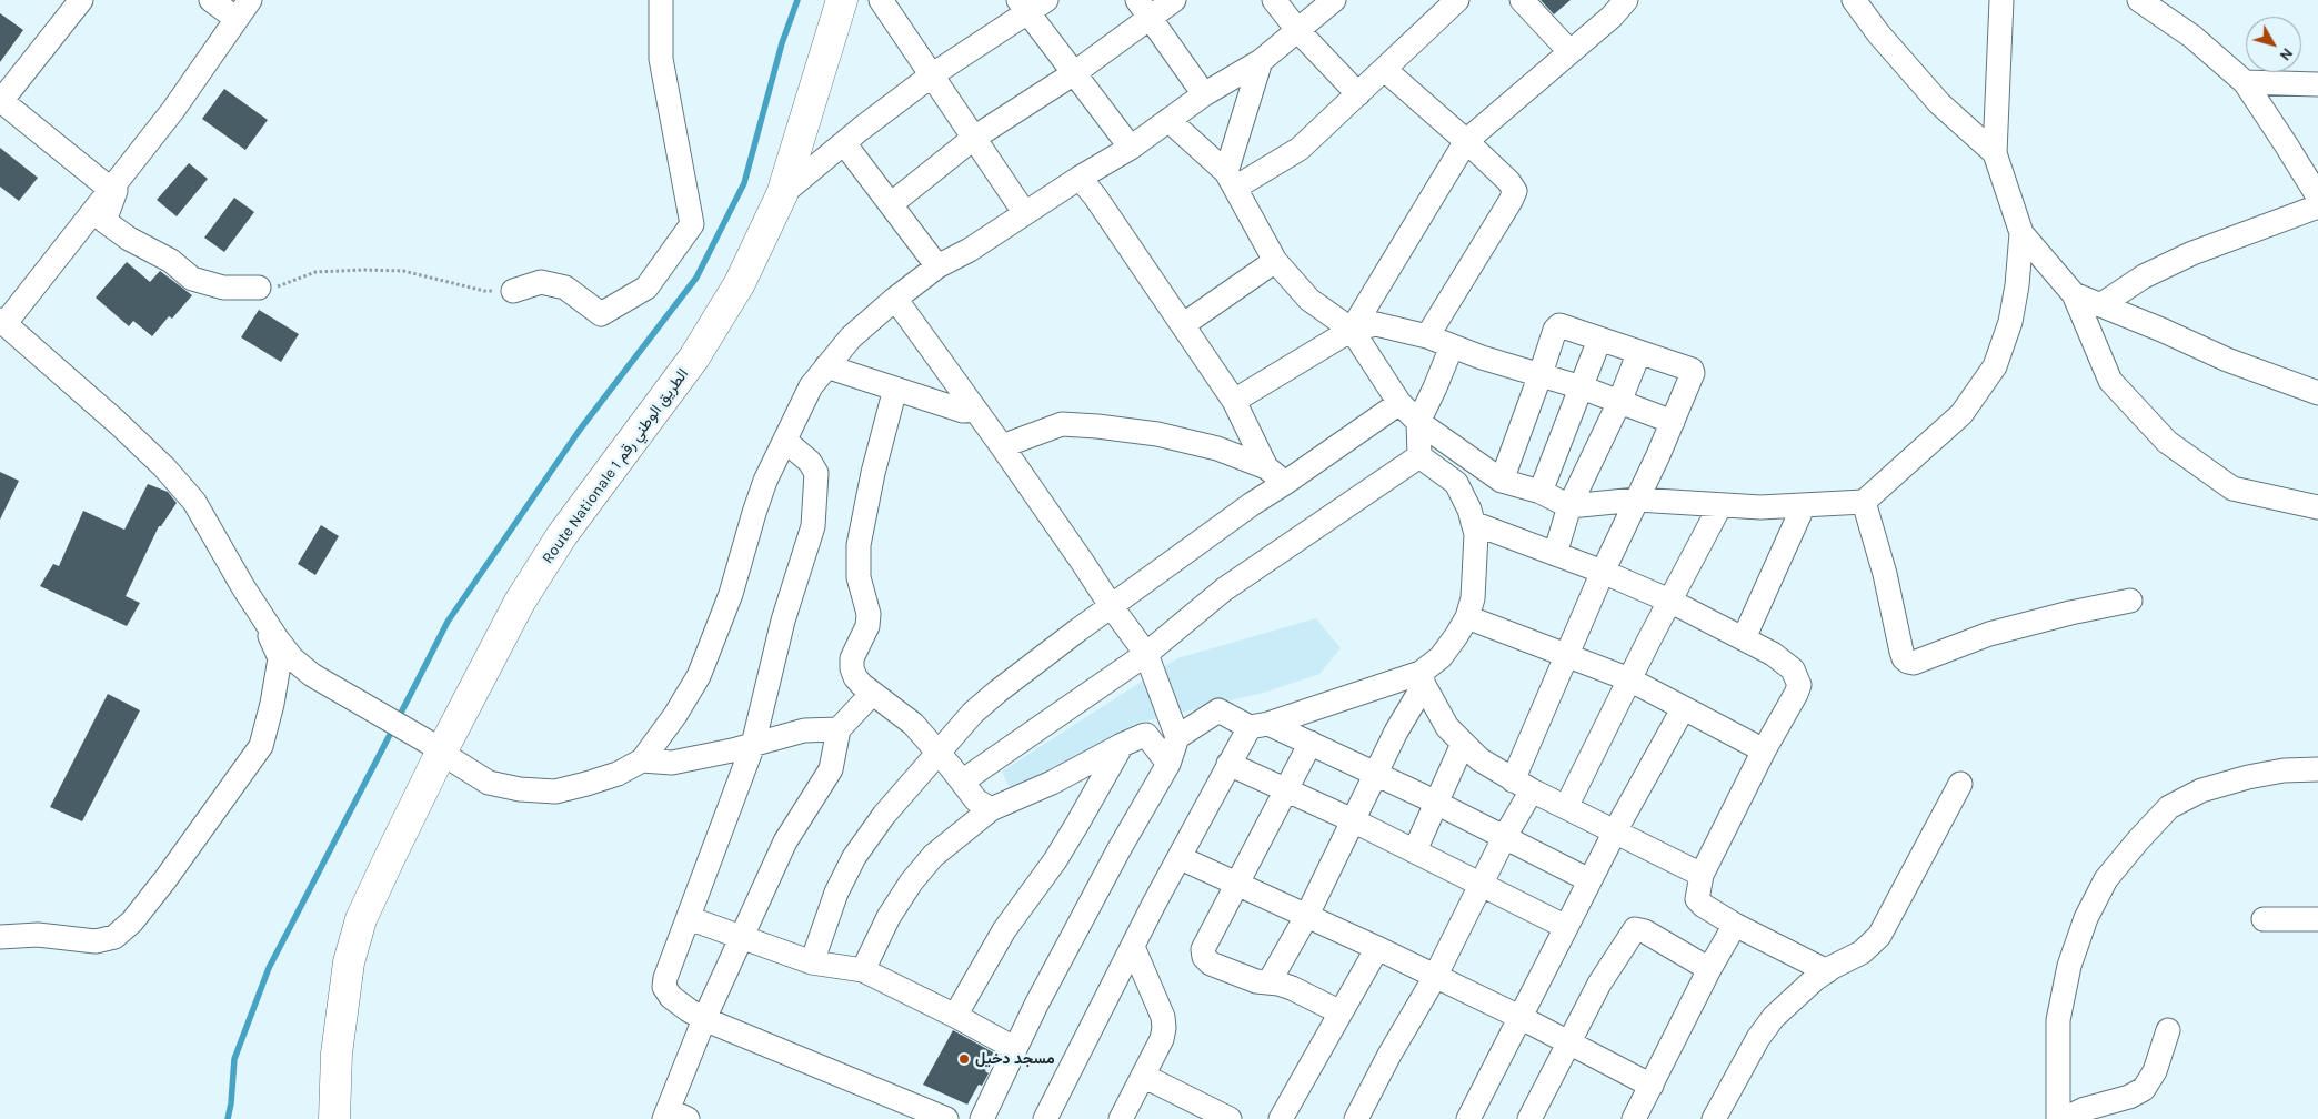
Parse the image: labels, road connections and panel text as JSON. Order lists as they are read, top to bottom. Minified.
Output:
{"streets":{"highway":["Route Nationale الطريق الوطني رقم 1"]},"places":["مسجد دخيل"],"north":"bottom right"}
